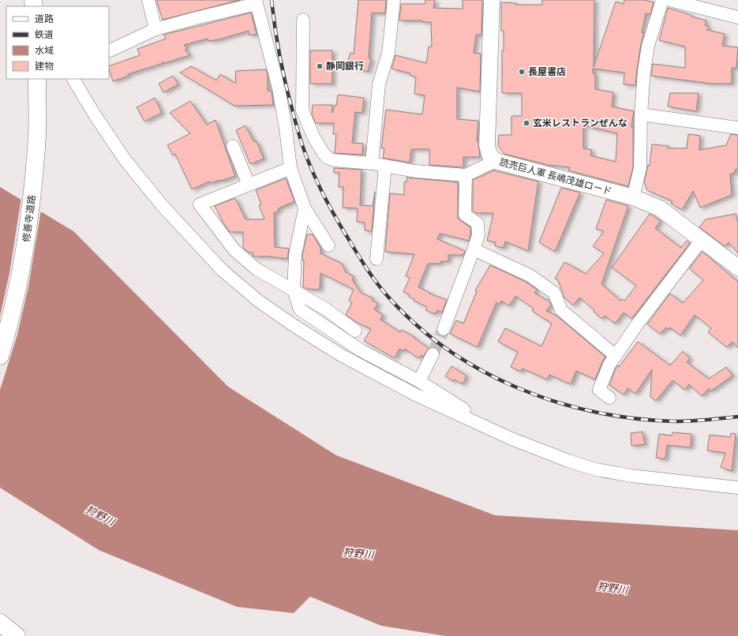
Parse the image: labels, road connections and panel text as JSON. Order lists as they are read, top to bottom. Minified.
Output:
{"streets":{"highway":["修善寺道路"],"main road":["読売巨人軍 長嶋茂雄ロード"]},"water":["狩野川"],"places":["静岡銀行","長屋書店","玄米レストランぜんな"],"legend":["道路","鉄道","水域","建物"]}
